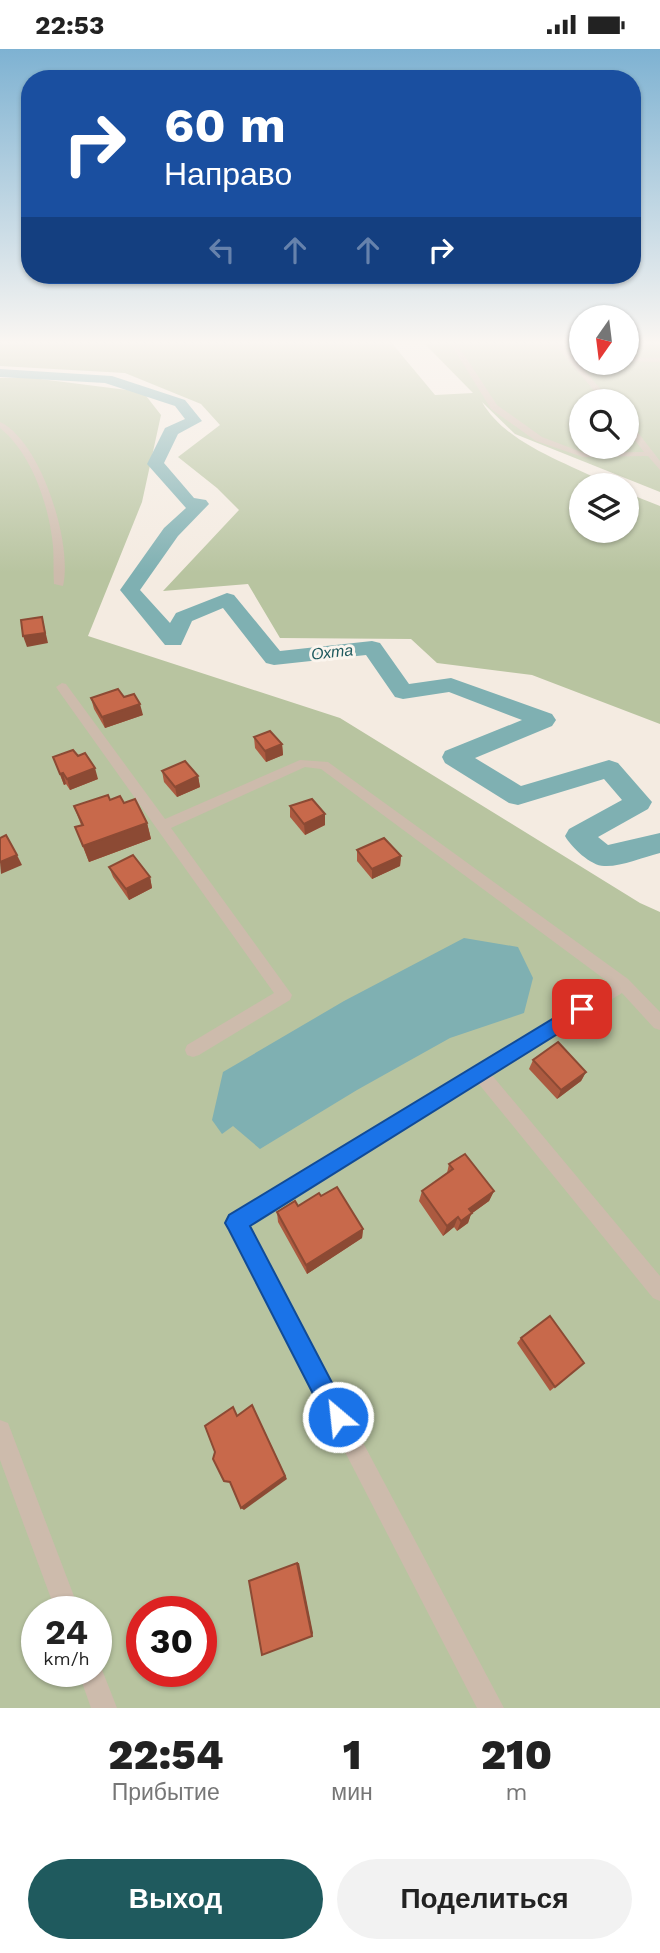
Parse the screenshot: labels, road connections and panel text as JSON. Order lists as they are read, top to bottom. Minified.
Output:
{"water":["Охта"],"north":"bottom","page":{"status":"22:53","turn":["60 m","Направо"],"speed":"24 km/h","limit":"30","eta":["22:54","Прибытие","1","мин","210","m"],"buttons":["Выход","Поделиться"]}}
